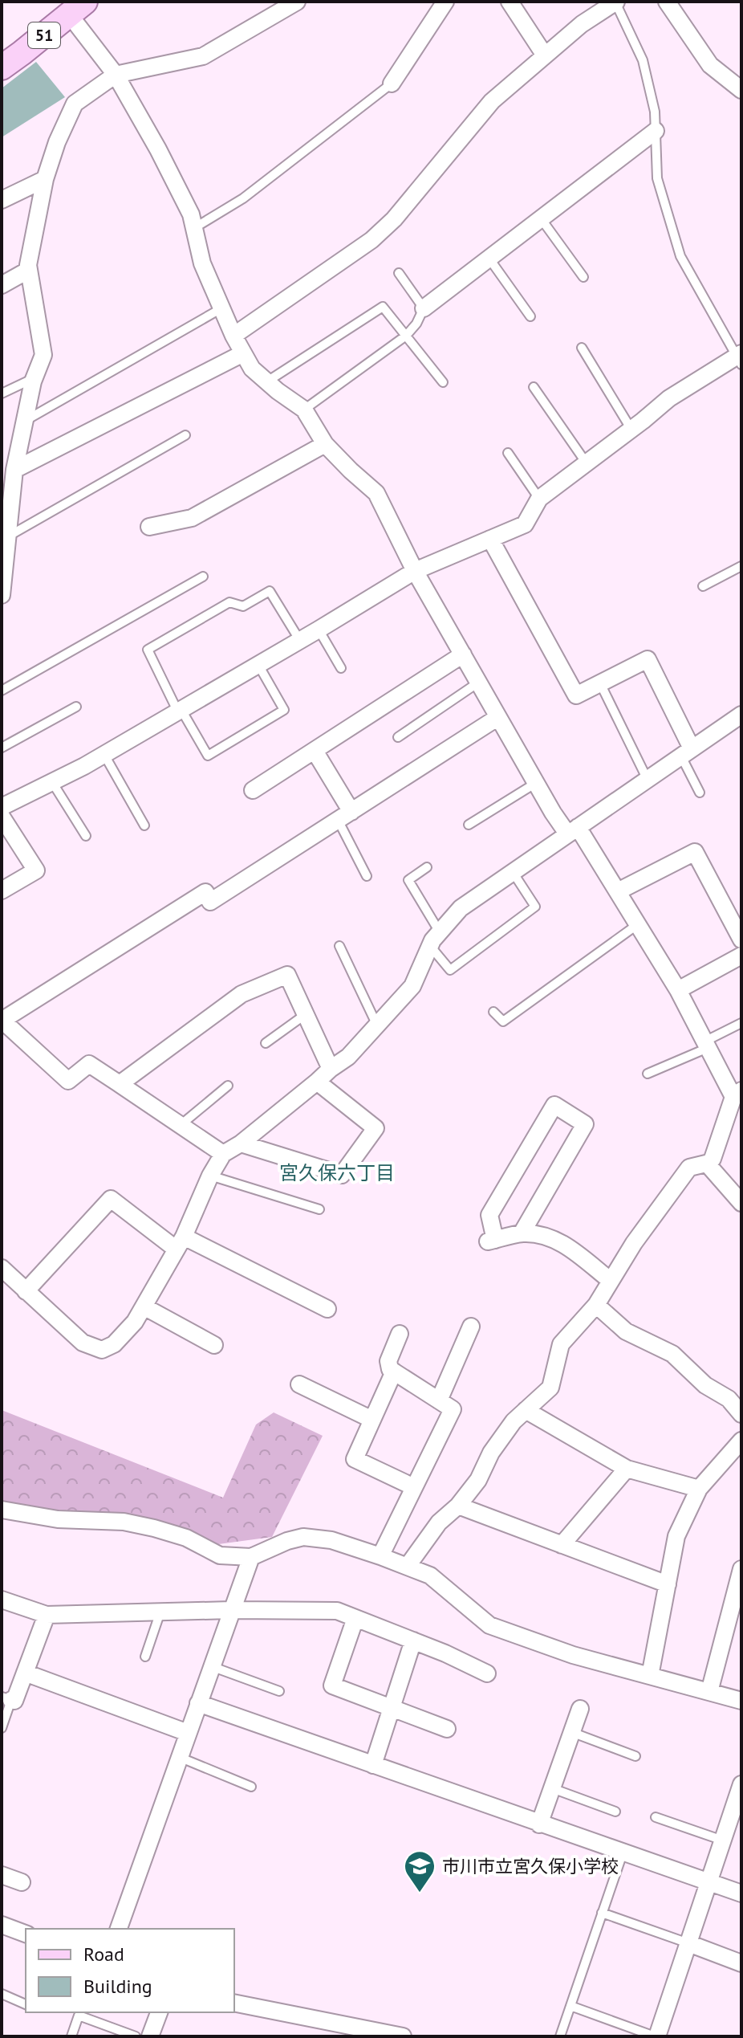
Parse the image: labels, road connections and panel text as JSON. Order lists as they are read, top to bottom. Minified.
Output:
{"streets":{"main road":["51"]},"districts":["宮久保六丁目"],"places":{"school or university":["市川市立宮久保小学校"]},"legend":["Road","Building"]}
